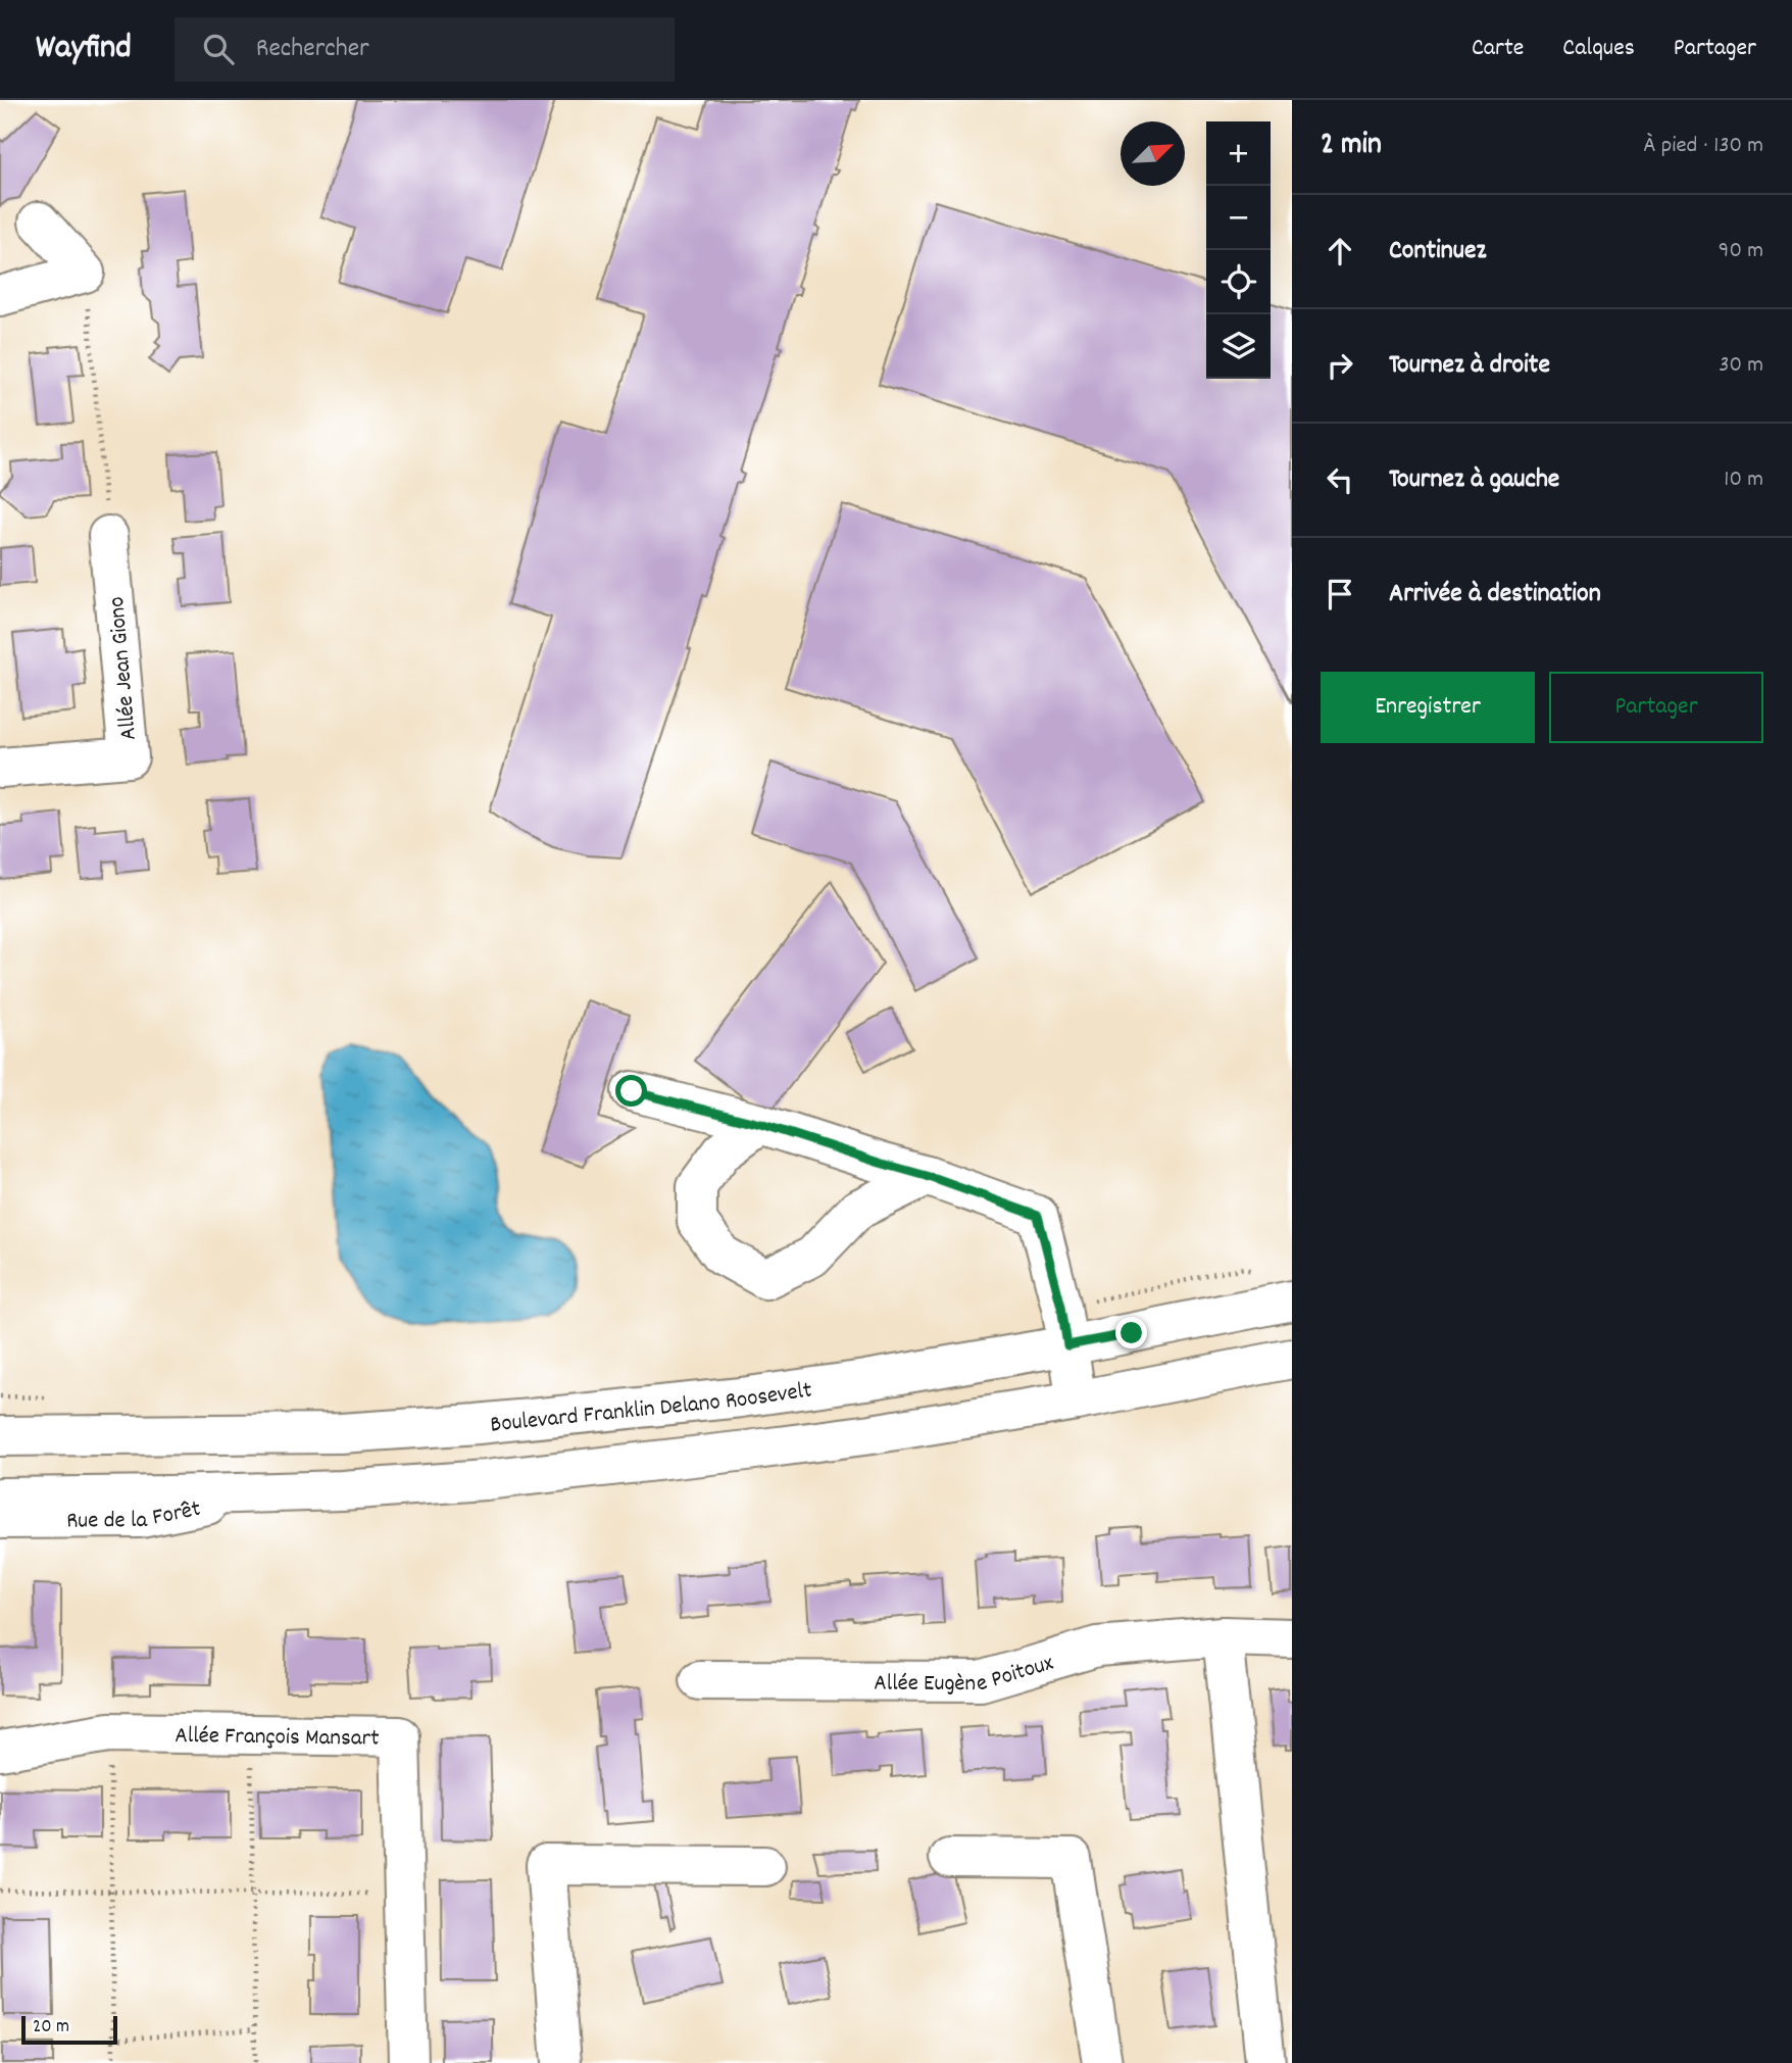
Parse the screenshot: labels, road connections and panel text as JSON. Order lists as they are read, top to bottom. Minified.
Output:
{"streets":{"street":["Allée Jean Giono","Boulevard Franklin Delano Roosevelt","Rue de la Forêt","Allée Eugène Poitoux","Allée François Mansart"]},"scale_bar":"20 m","north":"top right","page":{"header":"Wayfind","search":"Rechercher","nav":["Carte","Calques","Partager"],"heading":["2 min","À pied · 130 m"],"map_buttons":["+","−"],"list":[["Continuez","90 m"],["Tournez à droite","30 m"],["Tournez à gauche","10 m"],"Arrivée à destination"],"buttons":["Enregistrer","Partager"],"scale":"20 m"}}
